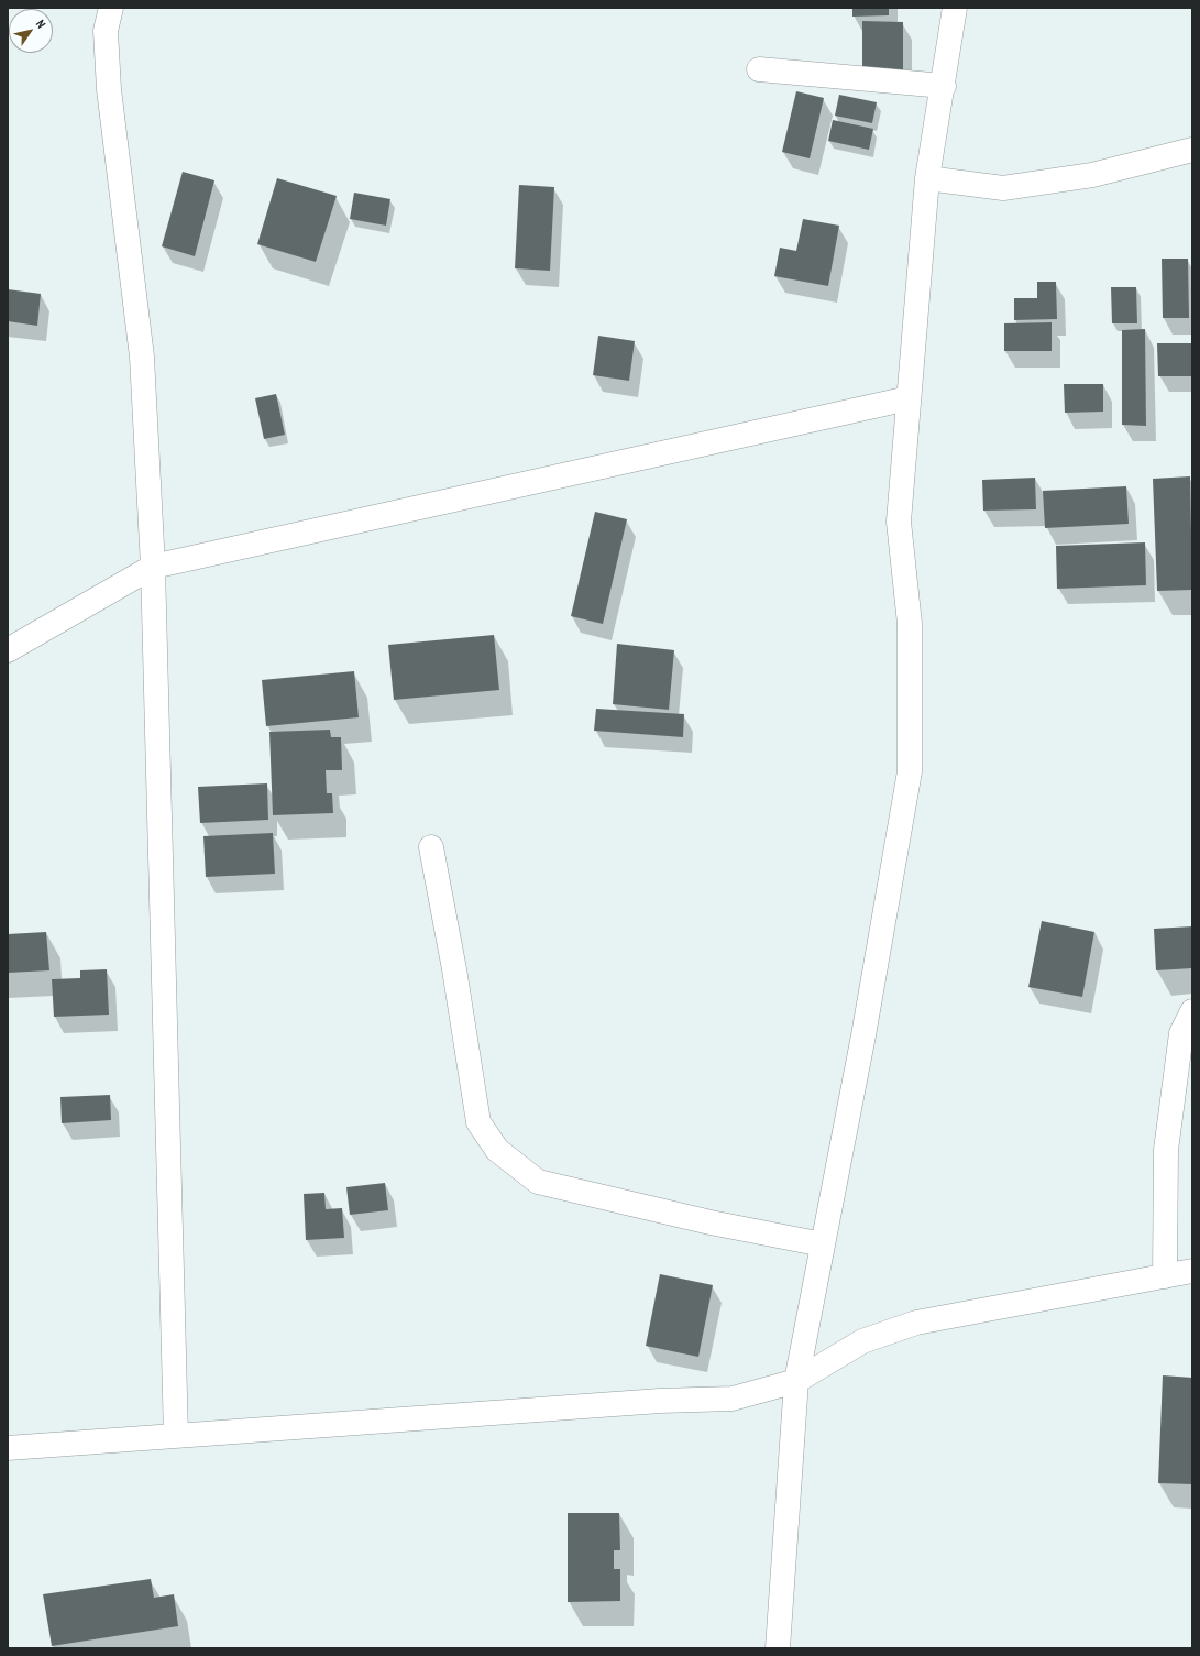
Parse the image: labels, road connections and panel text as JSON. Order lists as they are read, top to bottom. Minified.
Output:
{"north":"top right"}
